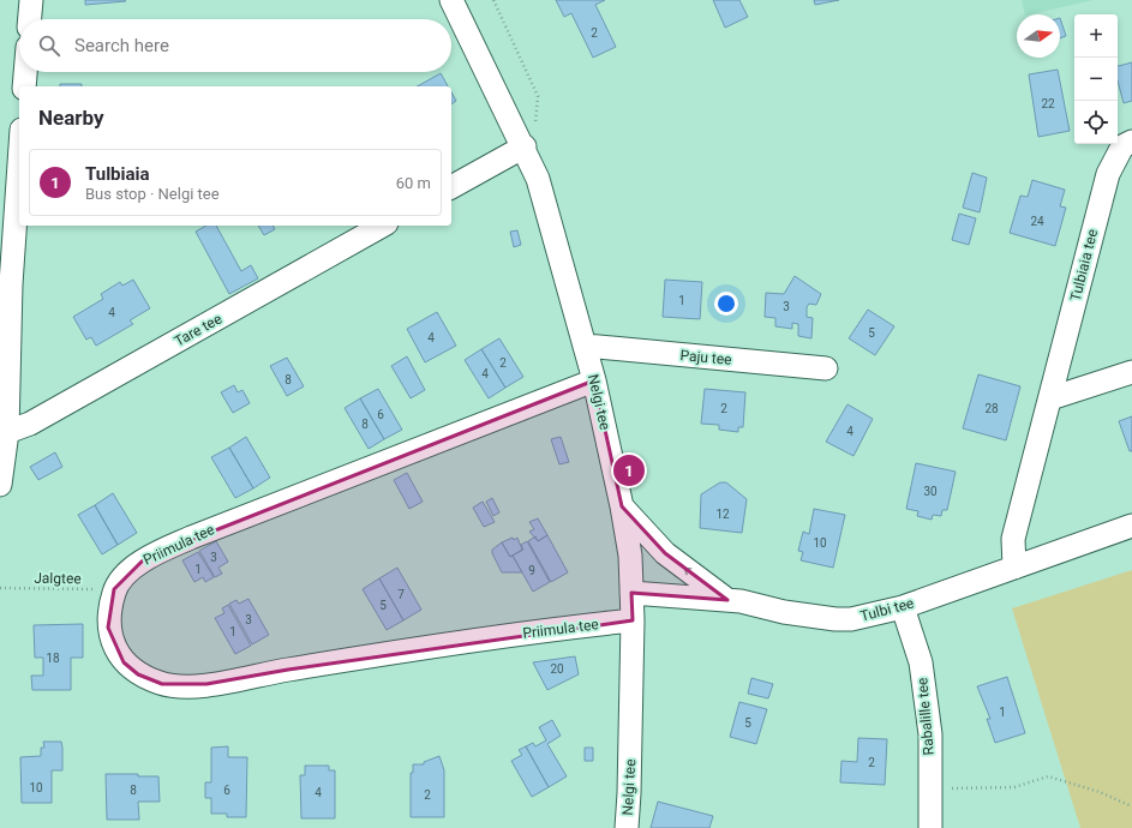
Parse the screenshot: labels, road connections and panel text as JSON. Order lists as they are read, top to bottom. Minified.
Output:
{"streets":{"street":["Tulbiaia tee","Tare tee","Paju tee","Nelgi tee","Priimula tee","Tulbi tee","Rabalille tee"],"path":["Jalgtee"]},"crossings":[["Tulbiaia tee","Tulbi tee"],["Paju tee","Nelgi tee"],["Nelgi tee","Priimula tee"],["Nelgi tee","Tulbi tee"],["Priimula tee","Jalgtee"],["Tulbi tee","Rabalille tee"]],"house_numbers":["2","22","24","1","3","4","5","4","2","4","8","2","28","6","8","4","30","12","10","3","1","9","7","5","3","1","18","20","1","5","2","10","8","6","4","2"],"north":"right","page":{"map_buttons":["+","−"],"search":"Search here","heading":"Nearby","list":[{"mark":"1","name":"Tulbiaia","note":"Bus stop · Nelgi tee","value":"60 m"}],"pins":"1"}}
